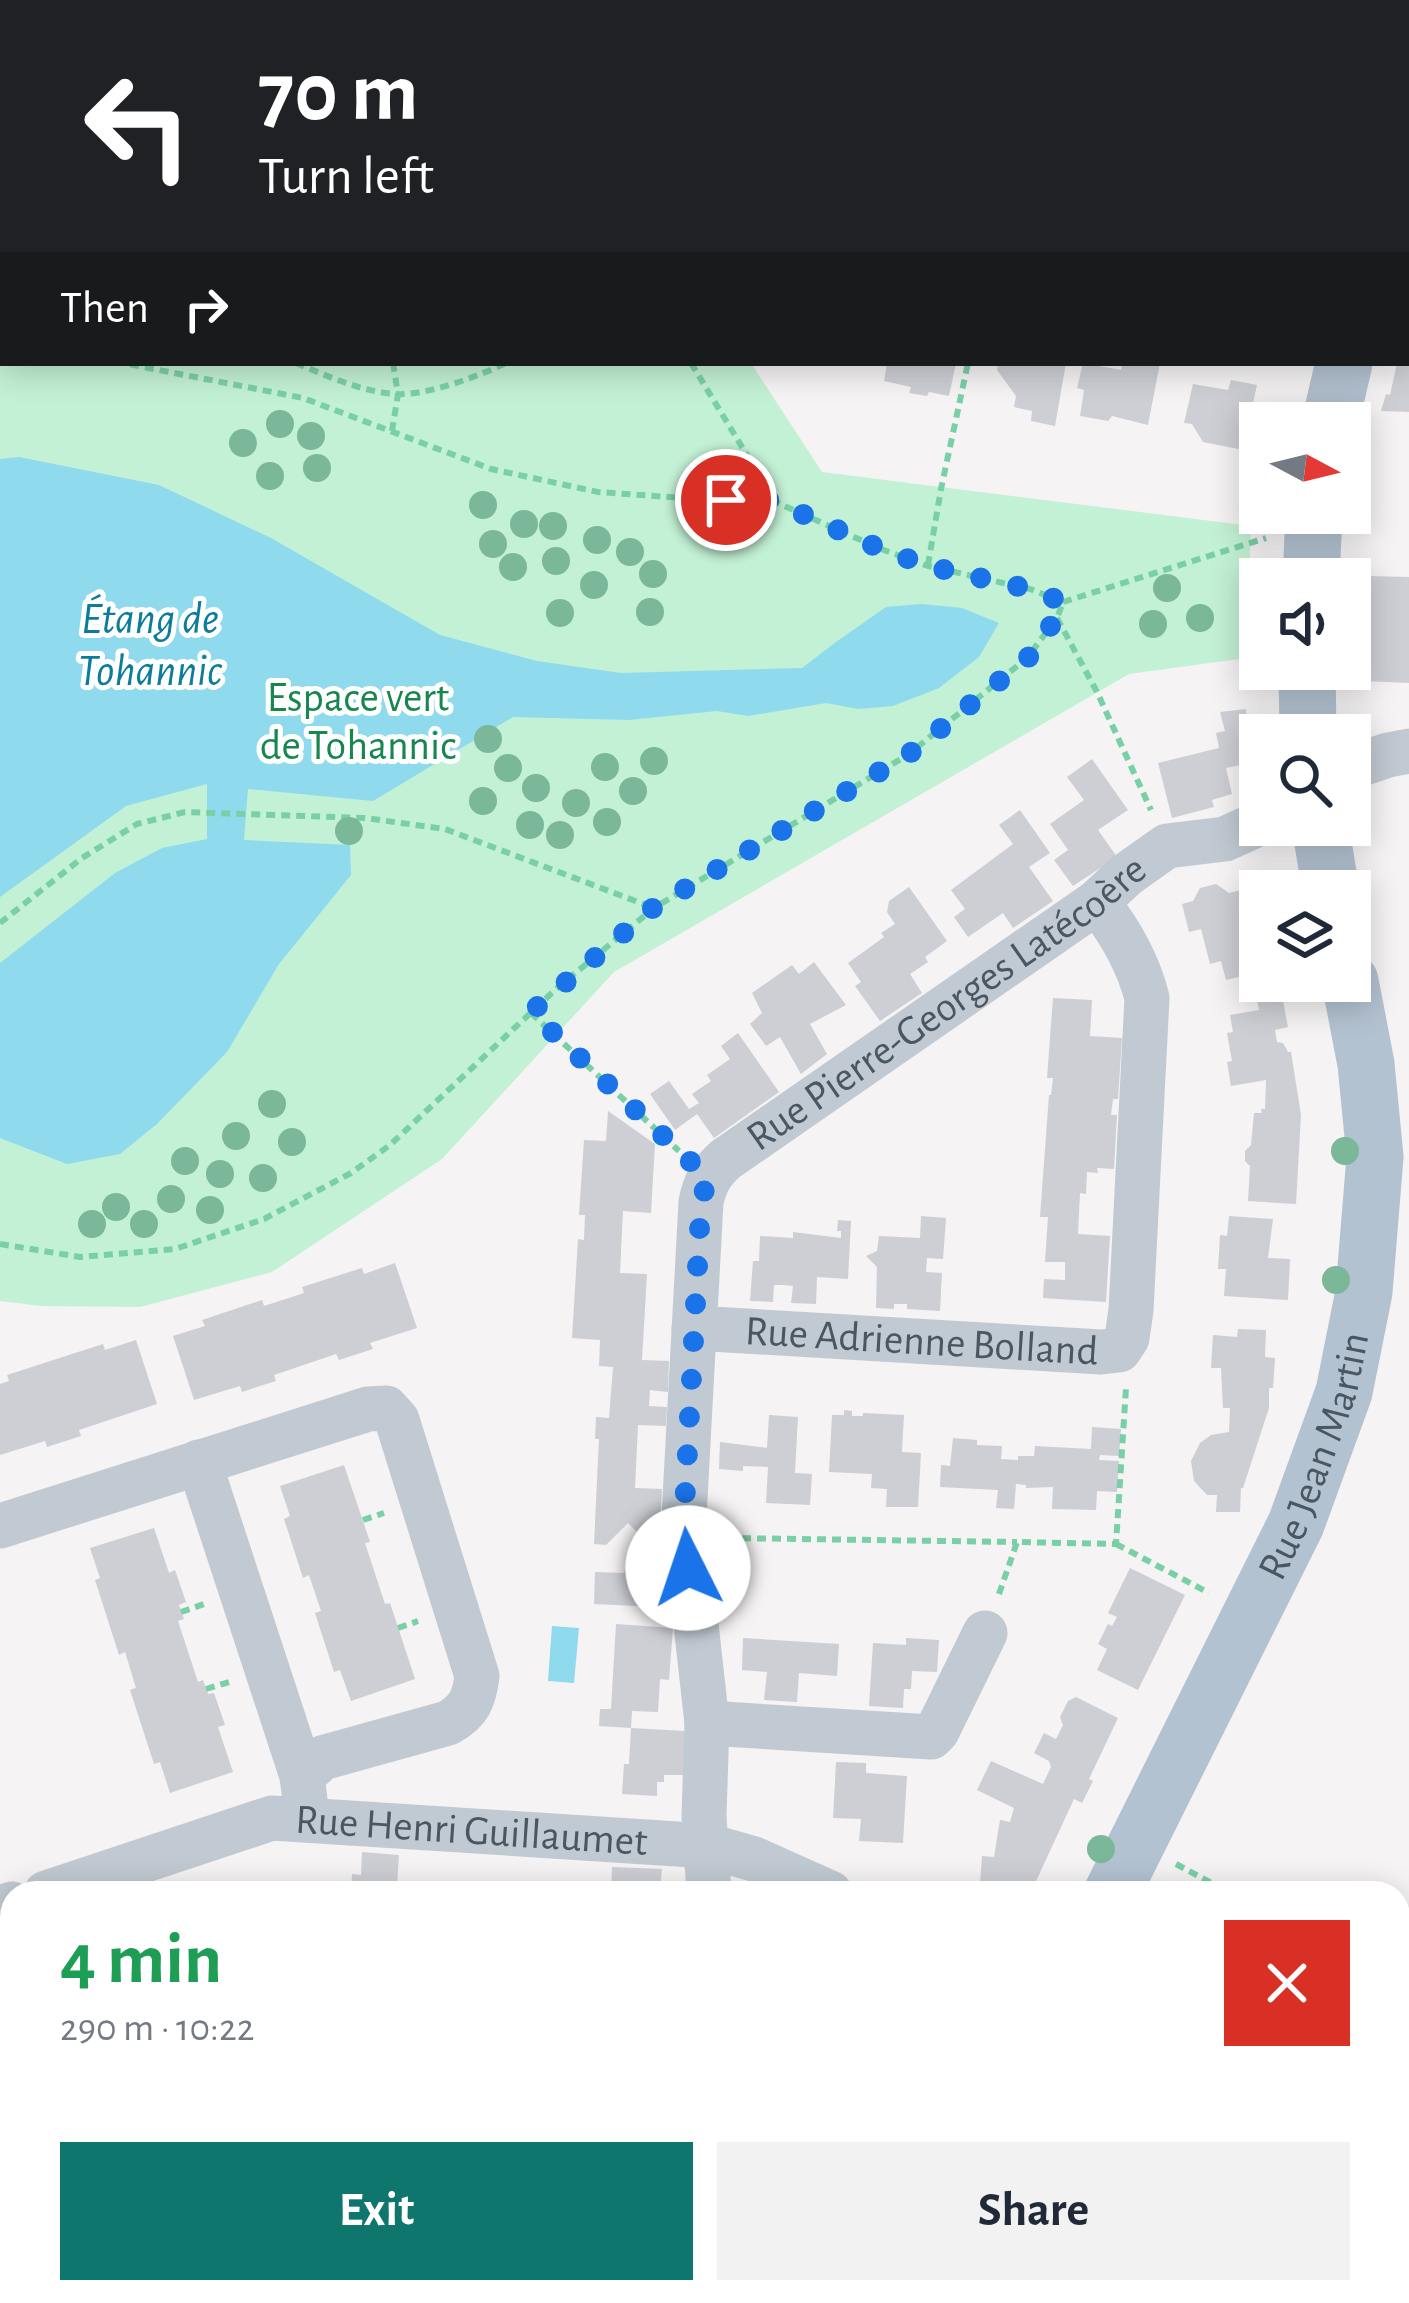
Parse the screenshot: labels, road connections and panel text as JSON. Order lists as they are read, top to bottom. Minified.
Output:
{"streets":{"main road":["Rue Jean Martin"],"street":["Rue Pierre-Georges Latécoère","Rue Adrienne Bolland","Rue Henri Guillaumet"]},"crossings":[["Rue Pierre-Georges Latécoère","Rue Adrienne Bolland"],["Rue Pierre-Georges Latécoère","Rue Henri Guillaumet"]],"water":["Étang de Tohannic"],"parks":["Espace vert de Tohannic"],"north":"right","page":{"turn":["70 m","Turn left"],"then":"Then","heading":["4 min","290 m · 10:22"],"buttons":["Exit","Share"]}}
